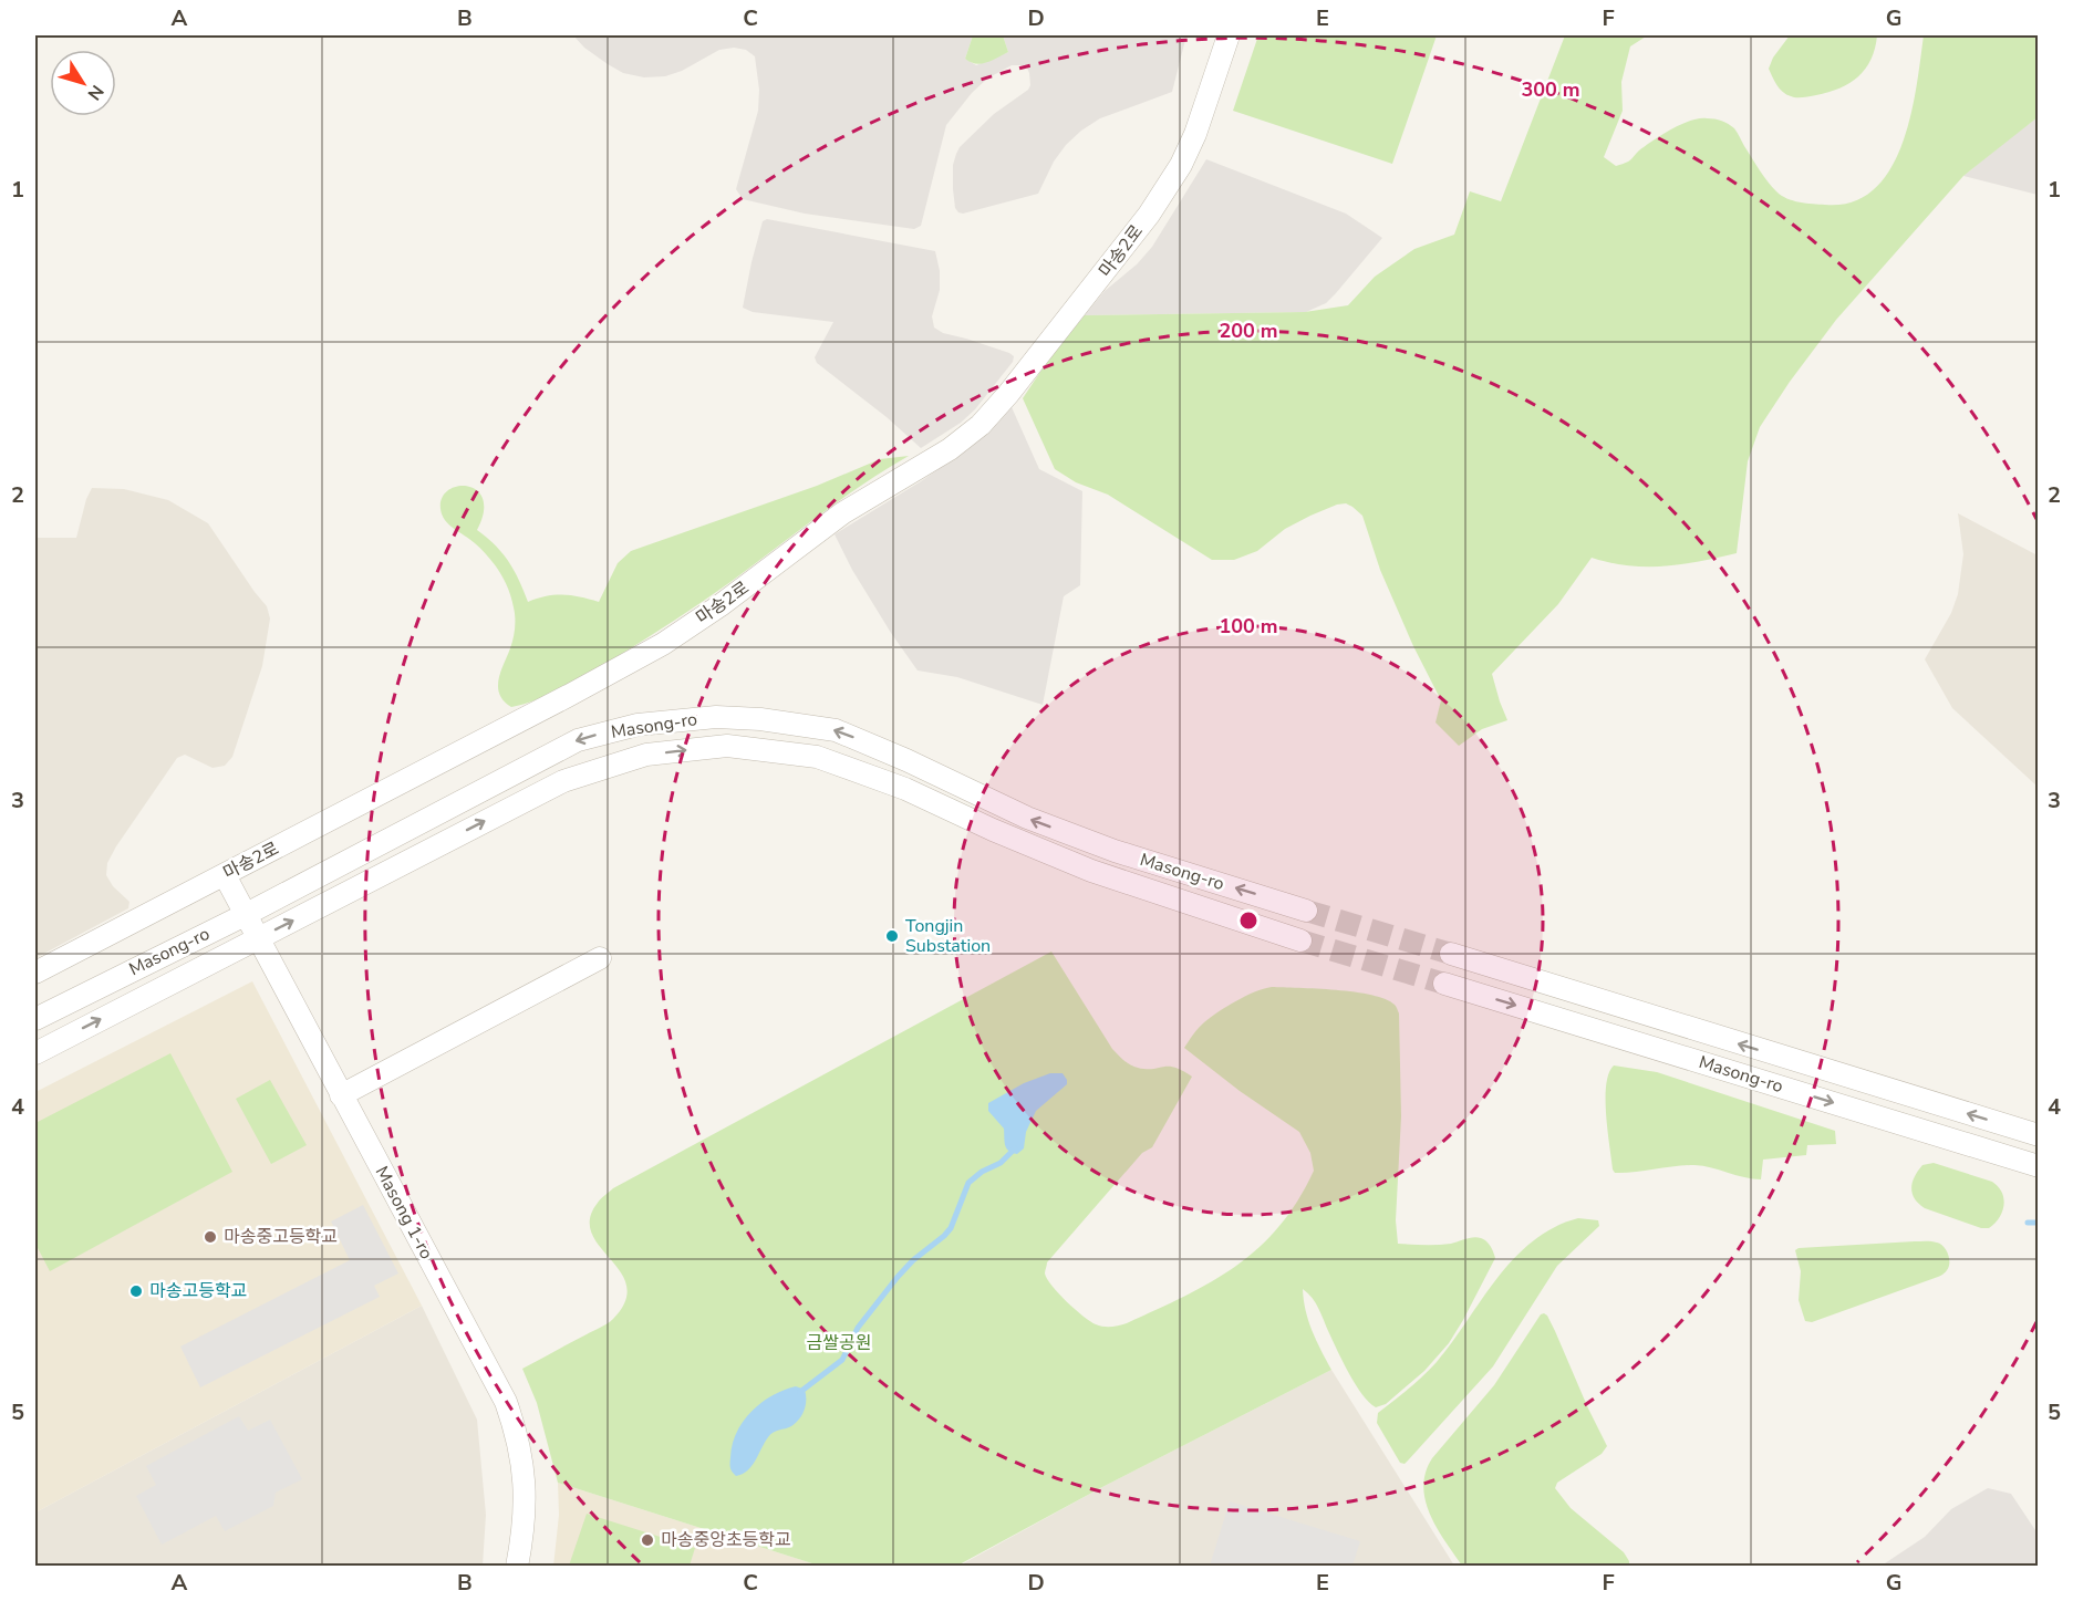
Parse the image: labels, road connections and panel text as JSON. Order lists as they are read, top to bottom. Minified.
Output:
{"streets":{"street":["마송2로","Masong-ro","Masong 1-ro"]},"crossings":[["마송2로","Masong 1-ro"],["Masong-ro","Masong 1-ro"]],"parks":["금쌀공원"],"places":["Tongjin Substation","마송중고등학교","마송고등학교","마송중앙초등학교"],"north":"bottom right","grid":{"columns":["A","B","C","D","E","F","G"],"rows":["1","2","3","4","5"]},"rings":["300 m","200 m","100 m"]}
